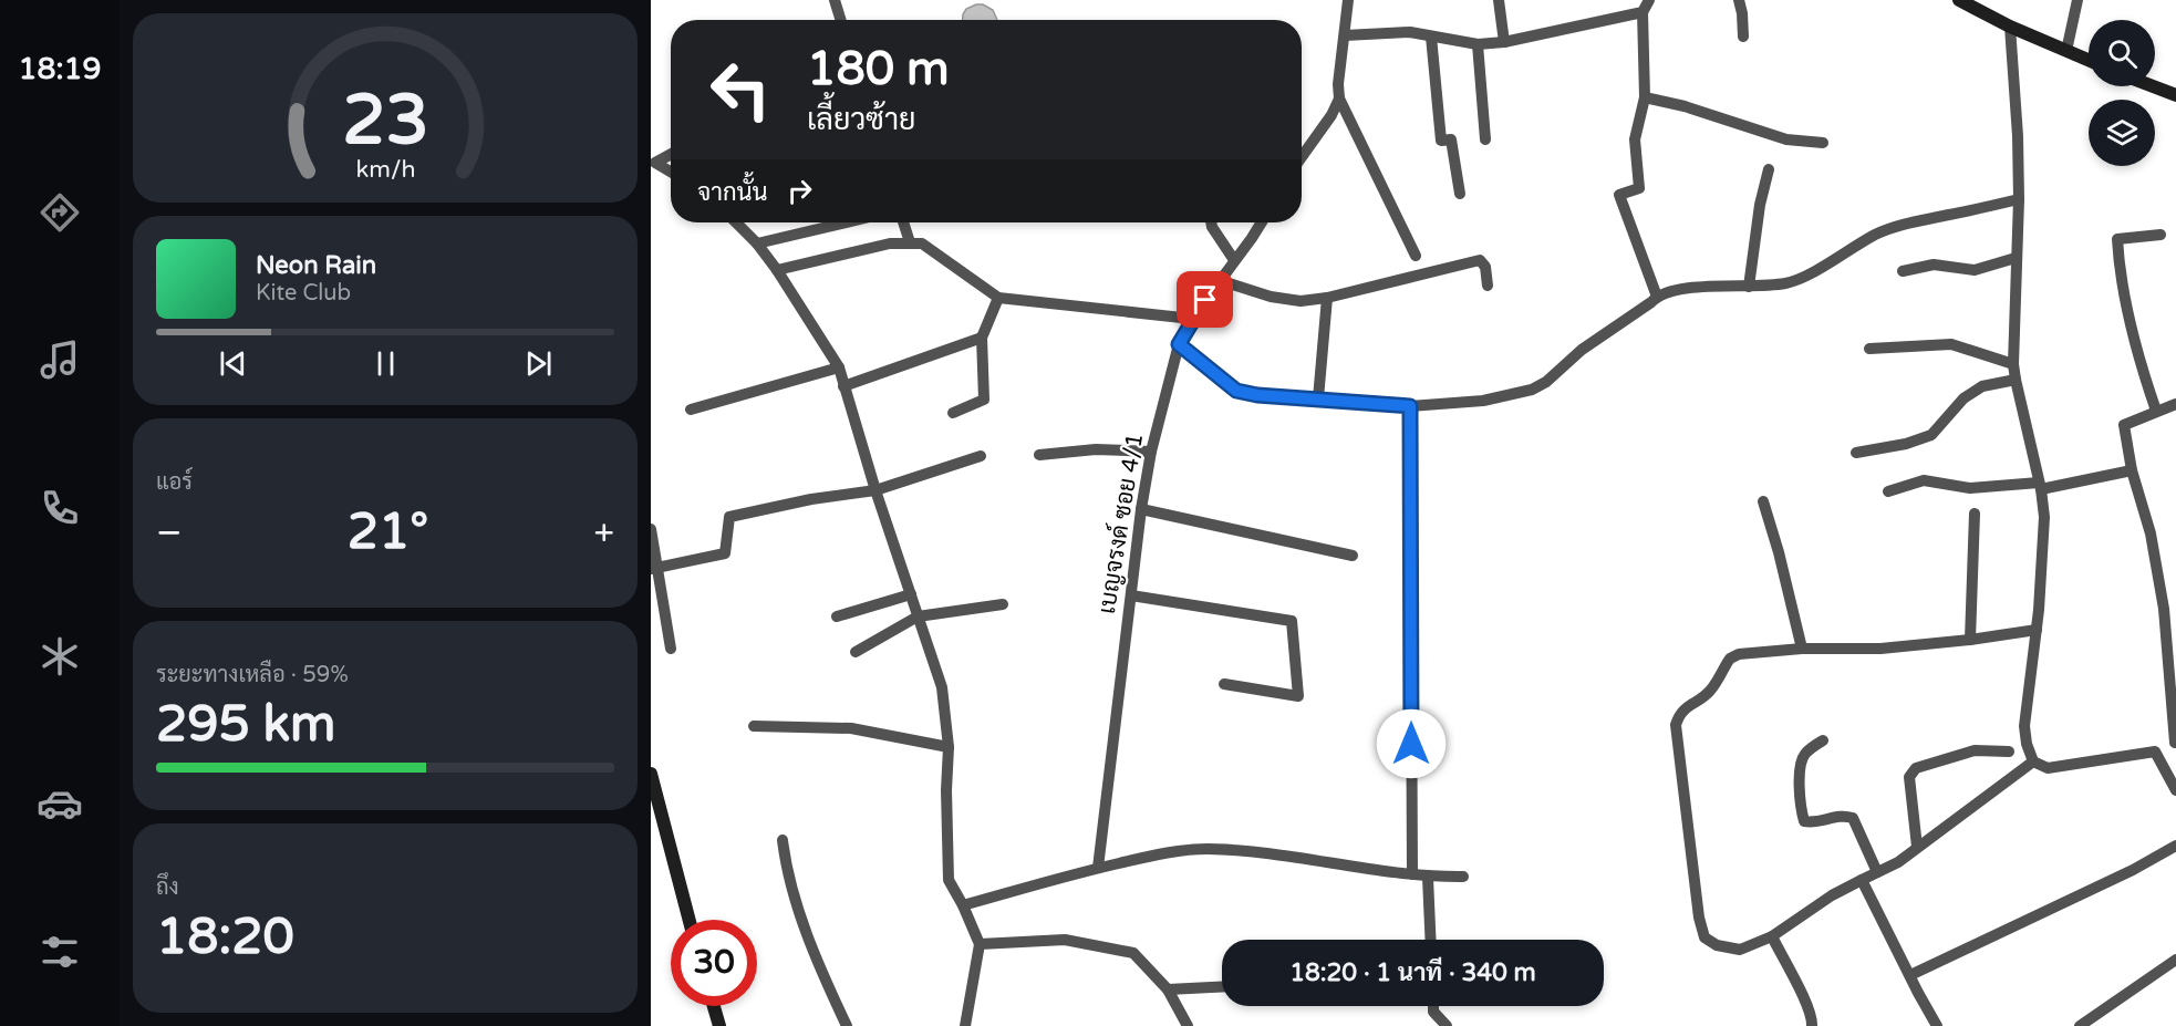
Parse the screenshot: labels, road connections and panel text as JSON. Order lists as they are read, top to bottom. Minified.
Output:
{"streets":{"street":["เบญจรงด์ ซอย 4/1"]},"page":{"tabs":"18:19","turn":["180 m","เลี้ยวซ้าย"],"then":"จากนั้น","song":["Neon Rain","Kite Club"],"tile":["แอร์",["ระยะทางเหลือ · 59%","295 km"],["ถึง","18:20"]],"heat":["−","21°","+"],"limit":"30","trip":"18:20 · 1 นาที · 340 m","gauge":["23","km/h"]}}
